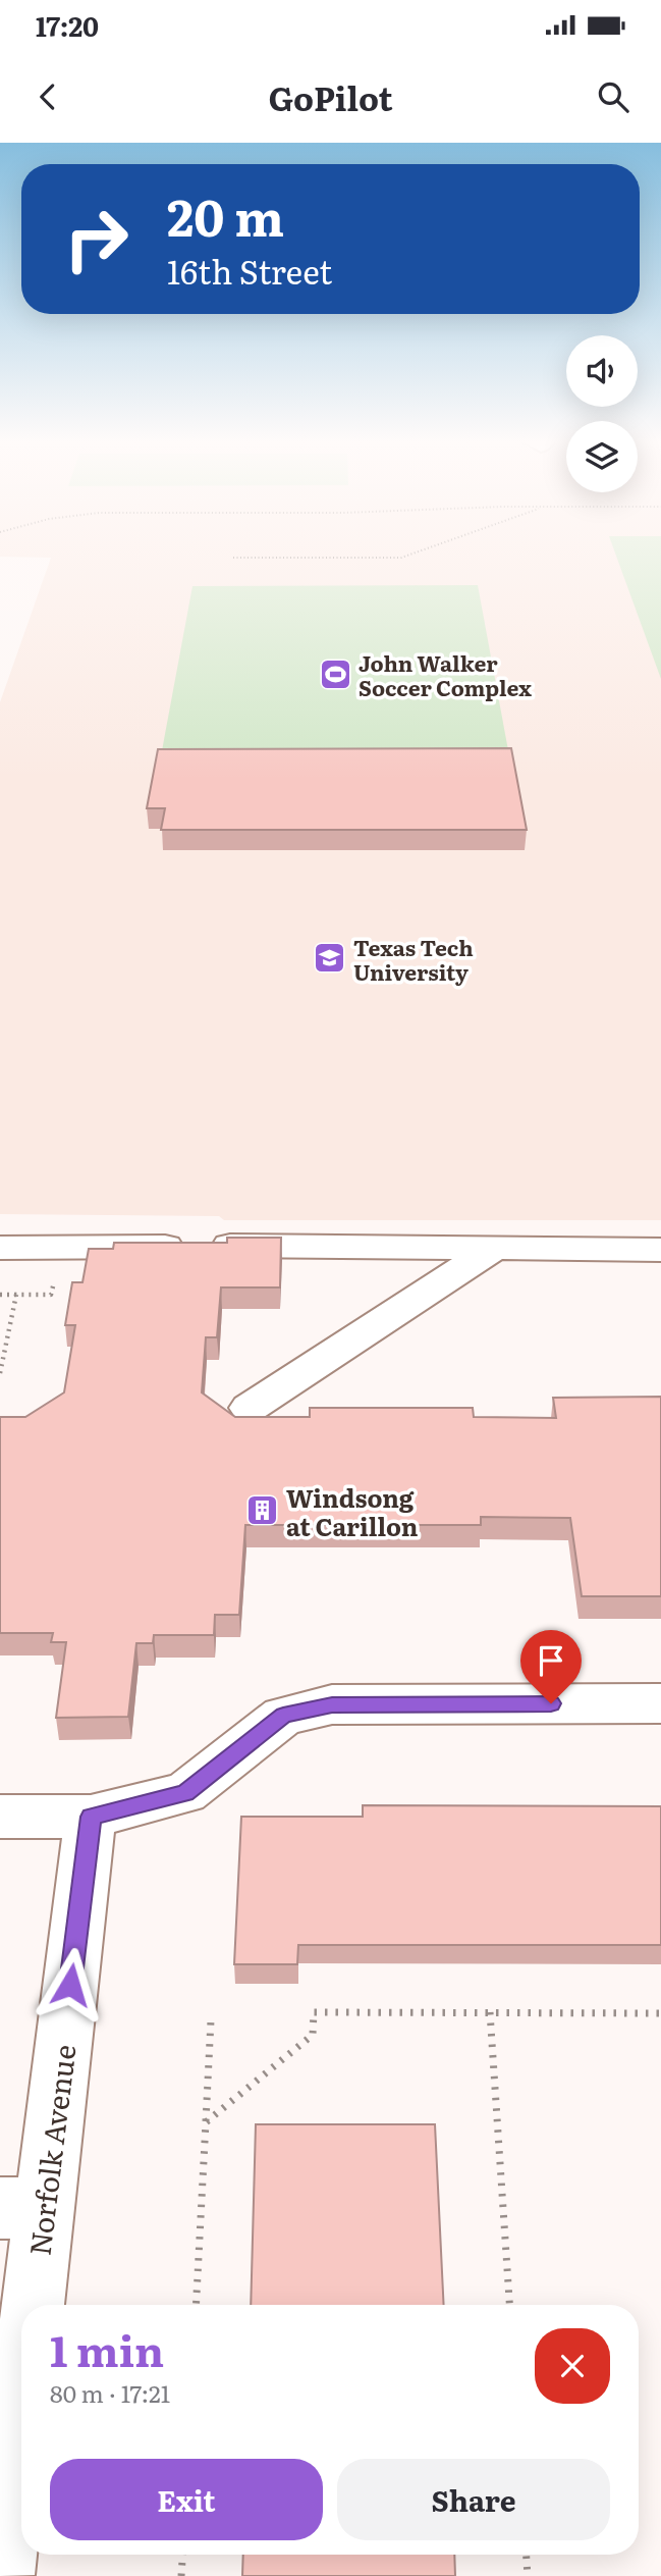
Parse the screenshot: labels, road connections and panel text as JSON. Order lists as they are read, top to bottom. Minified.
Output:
{"streets":{"street":["Norfolk Avenue"]},"places":{"sports":["John Walker Soccer Complex"],"school or university":["Texas Tech University"],"building":["Windsong at Carillon"]},"page":{"status":"17:20","header":"GoPilot","turn":["20 m","16th Street"],"heading":["1 min","80 m · 17:21"],"buttons":["Exit","Share"]}}
